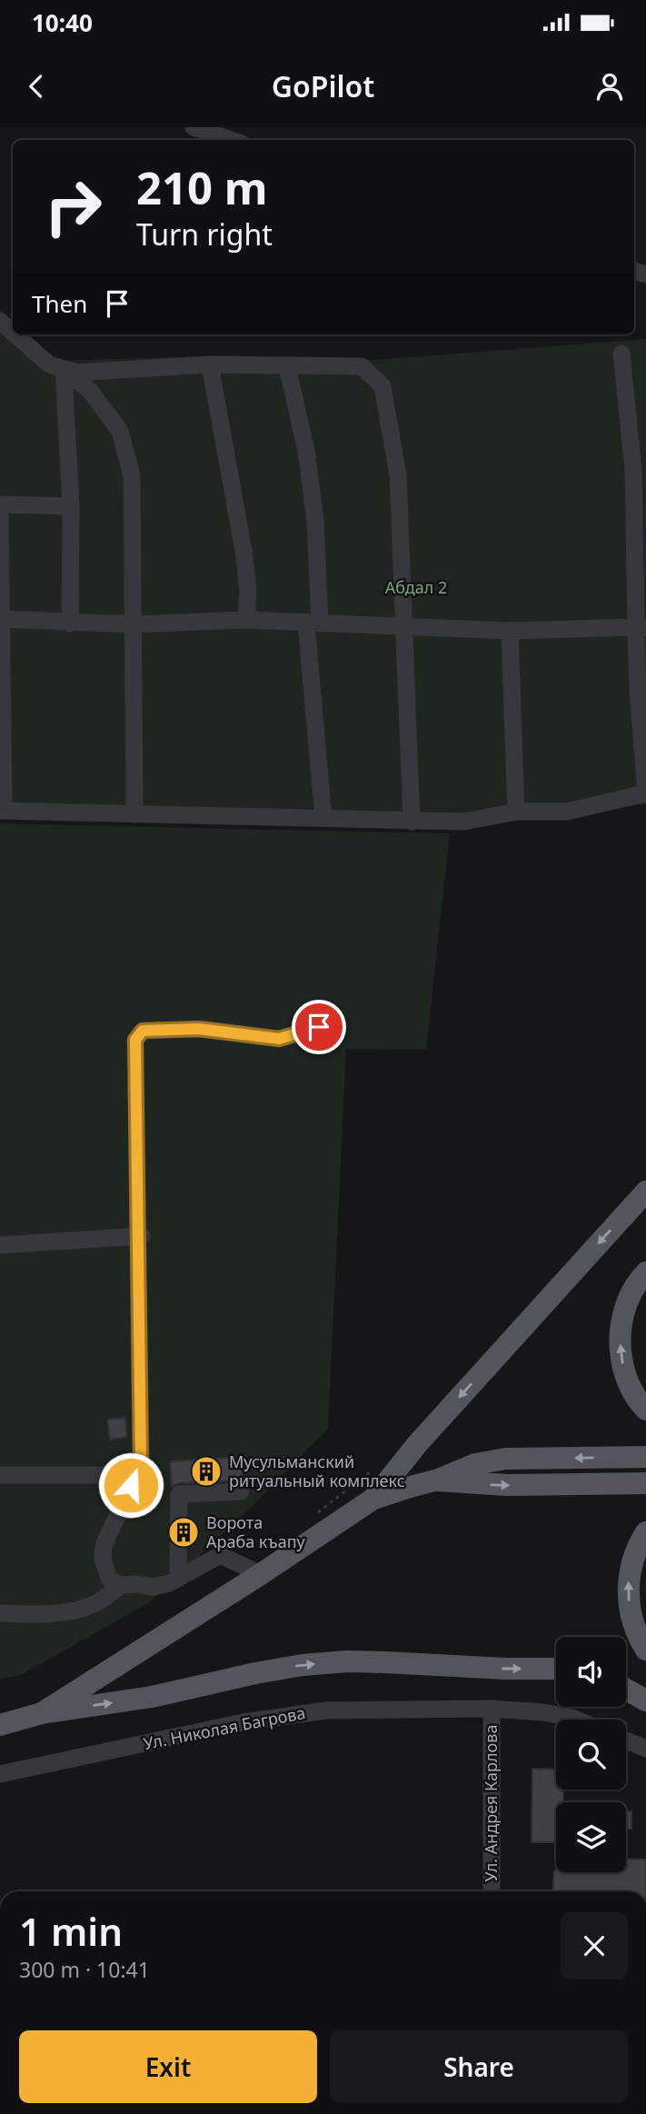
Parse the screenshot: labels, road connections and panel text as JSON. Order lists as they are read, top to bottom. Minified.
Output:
{"streets":{"street":["Ул. Николая Багрова","Ул. Андрея Карлова"]},"crossings":[["Ул. Николая Багрова","Ул. Андрея Карлова"]],"parks":["Абдал 2"],"places":{"building":["Мусульманский ритуальный комплекс","Ворота Араба къапу"]},"page":{"status":"10:40","header":"GoPilot","turn":["210 m","Turn right"],"then":"Then","heading":["1 min","300 m · 10:41"],"buttons":["Exit","Share"]}}
